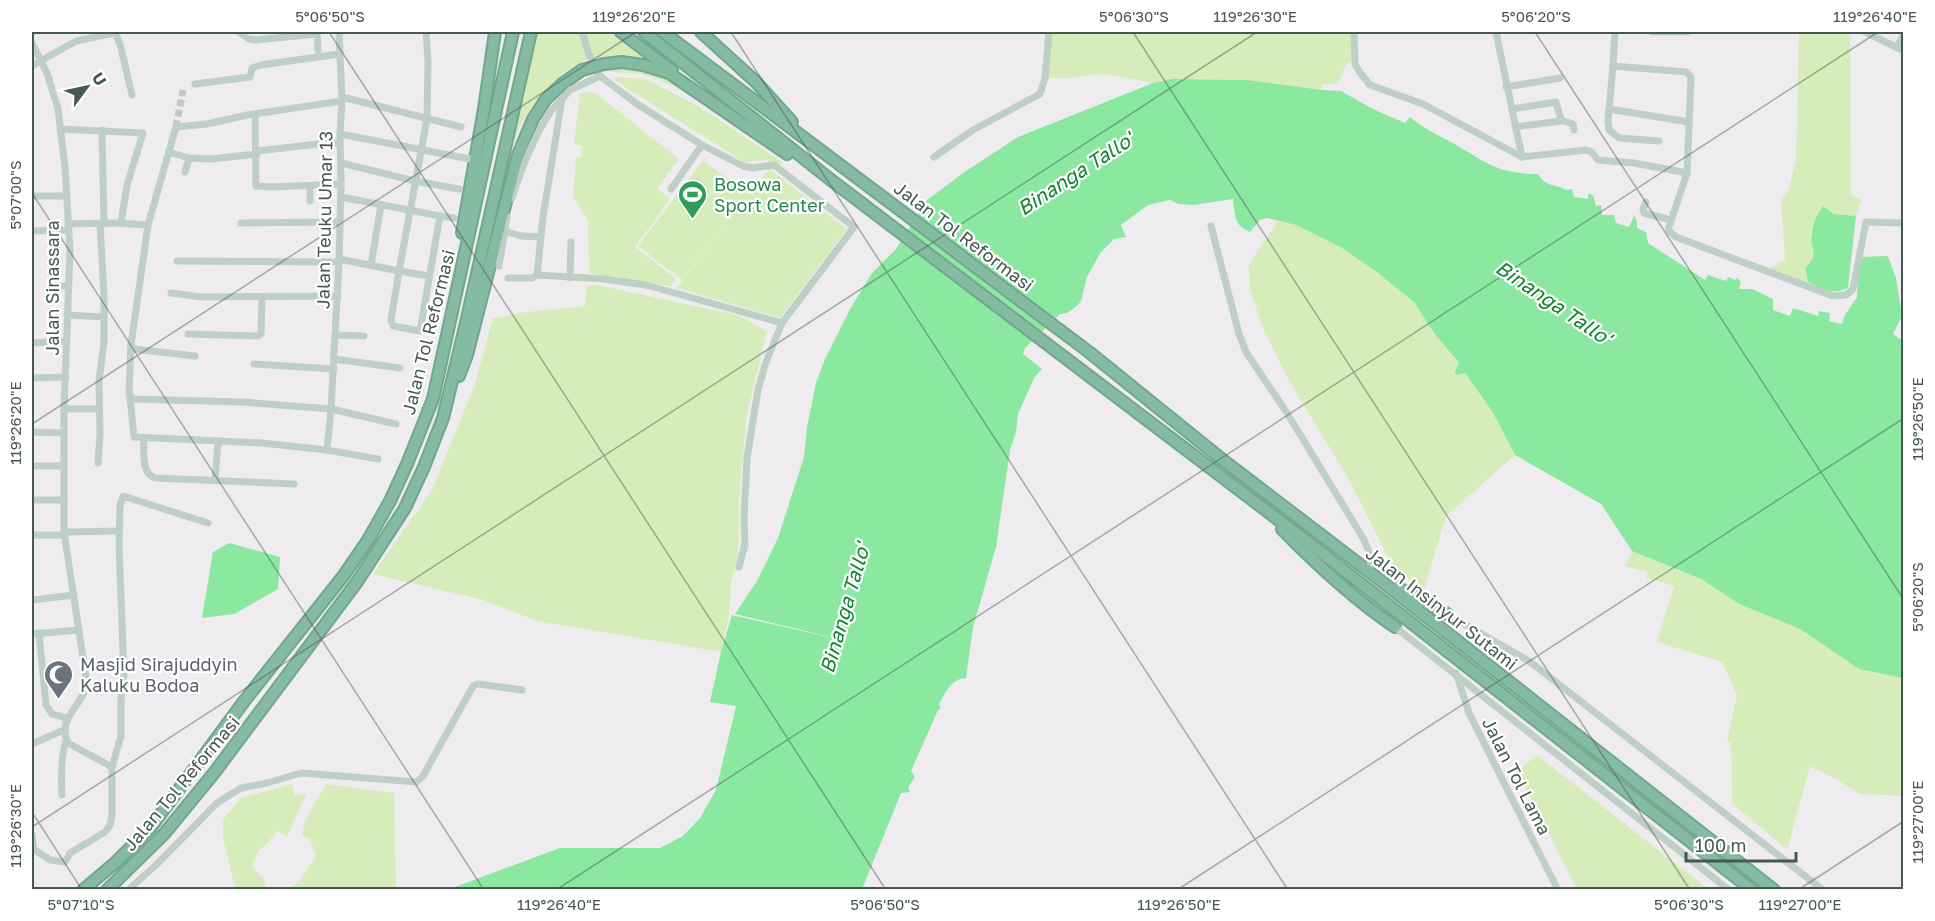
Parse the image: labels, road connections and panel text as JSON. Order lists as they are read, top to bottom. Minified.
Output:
{"streets":{"highway":["Jalan Tol Reformasi","Jalan Insinyur Sutami"],"street":["Jalan Teuku Umar 13","Jalan Sinassara","Jalan Tol Lama"]},"crossings":[["Jalan Tol Reformasi","Jalan Insinyur Sutami"]],"water":["Binanga Tallo'"],"places":{"sports":["Bosowa Sport Center"],"mosque":["Masjid Sirajuddyin Kaluku Bodoa"]},"scale_bar":"100 m","north":"top right","coordinates":["5°06'50\"S","119°26'20\"E","5°06'30\"S","119°26'30\"E","5°06'20\"S","119°26'40\"E","5°07'00\"S","119°26'50\"E","119°27'00\"E","5°07'10\"S"]}
